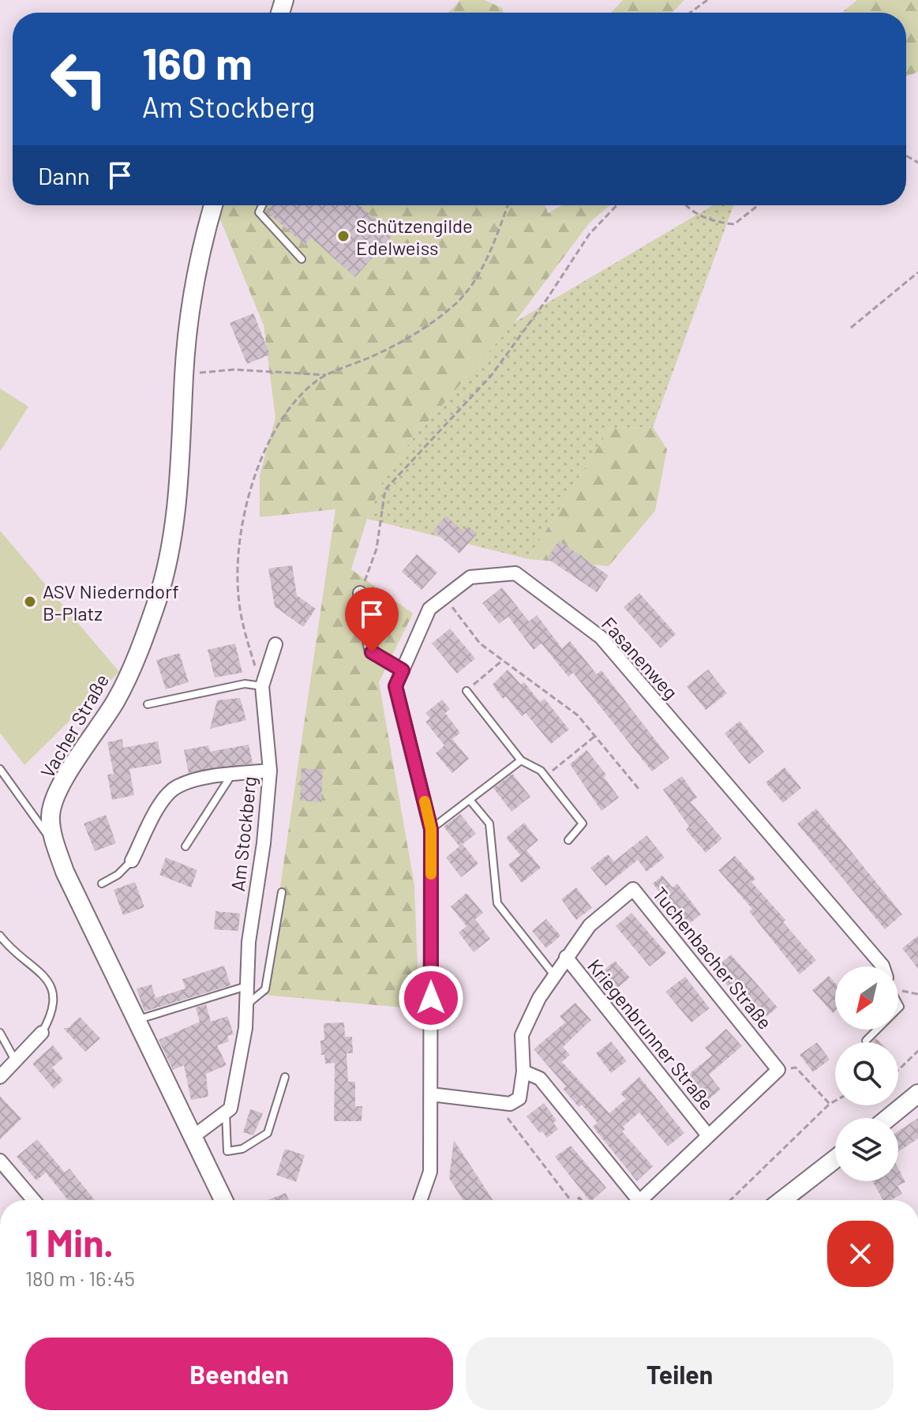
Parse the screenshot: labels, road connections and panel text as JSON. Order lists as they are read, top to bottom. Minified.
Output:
{"streets":{"main road":["Vacher Straße"],"street":["Fasanenweg","Am Stockberg","Tuchenbacher Straße","Kriegenbrunner Straße"]},"crossings":[["Tuchenbacher Straße","Kriegenbrunner Straße"]],"places":["Schützengilde Edelweiss","ASV Niederndorf B-Platz"],"north":"bottom left","page":{"turn":["160 m","Am Stockberg"],"then":"Dann","heading":["1 Min.","180 m · 16:45"],"buttons":["Beenden","Teilen"]}}
